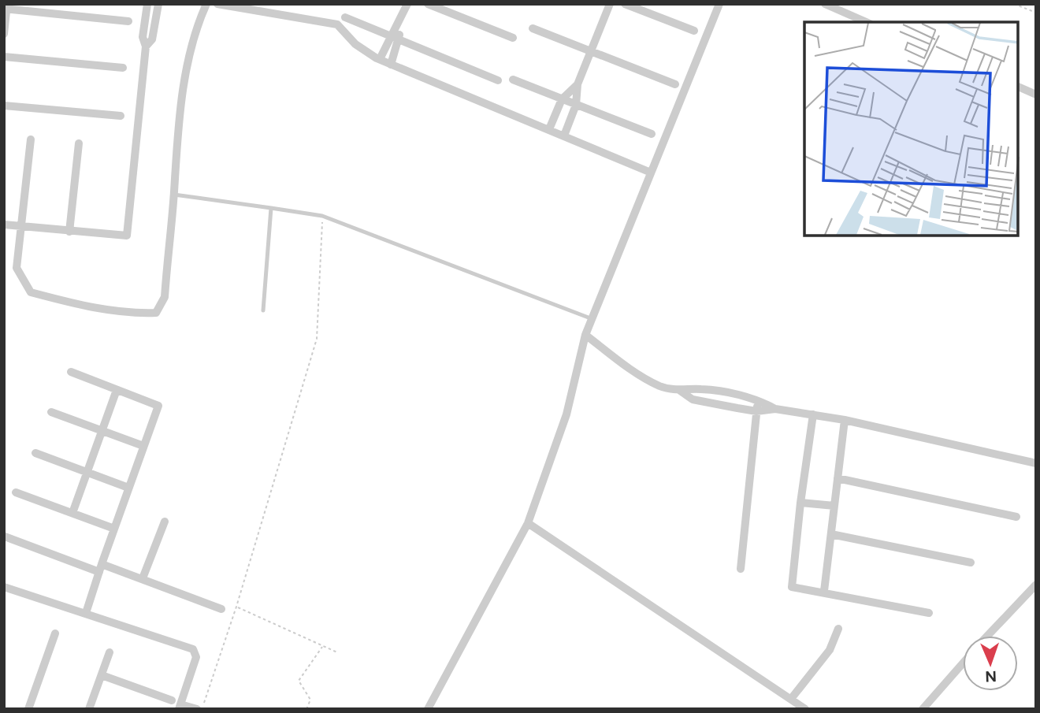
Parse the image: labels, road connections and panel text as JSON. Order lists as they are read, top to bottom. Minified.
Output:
{"north":"bottom"}
